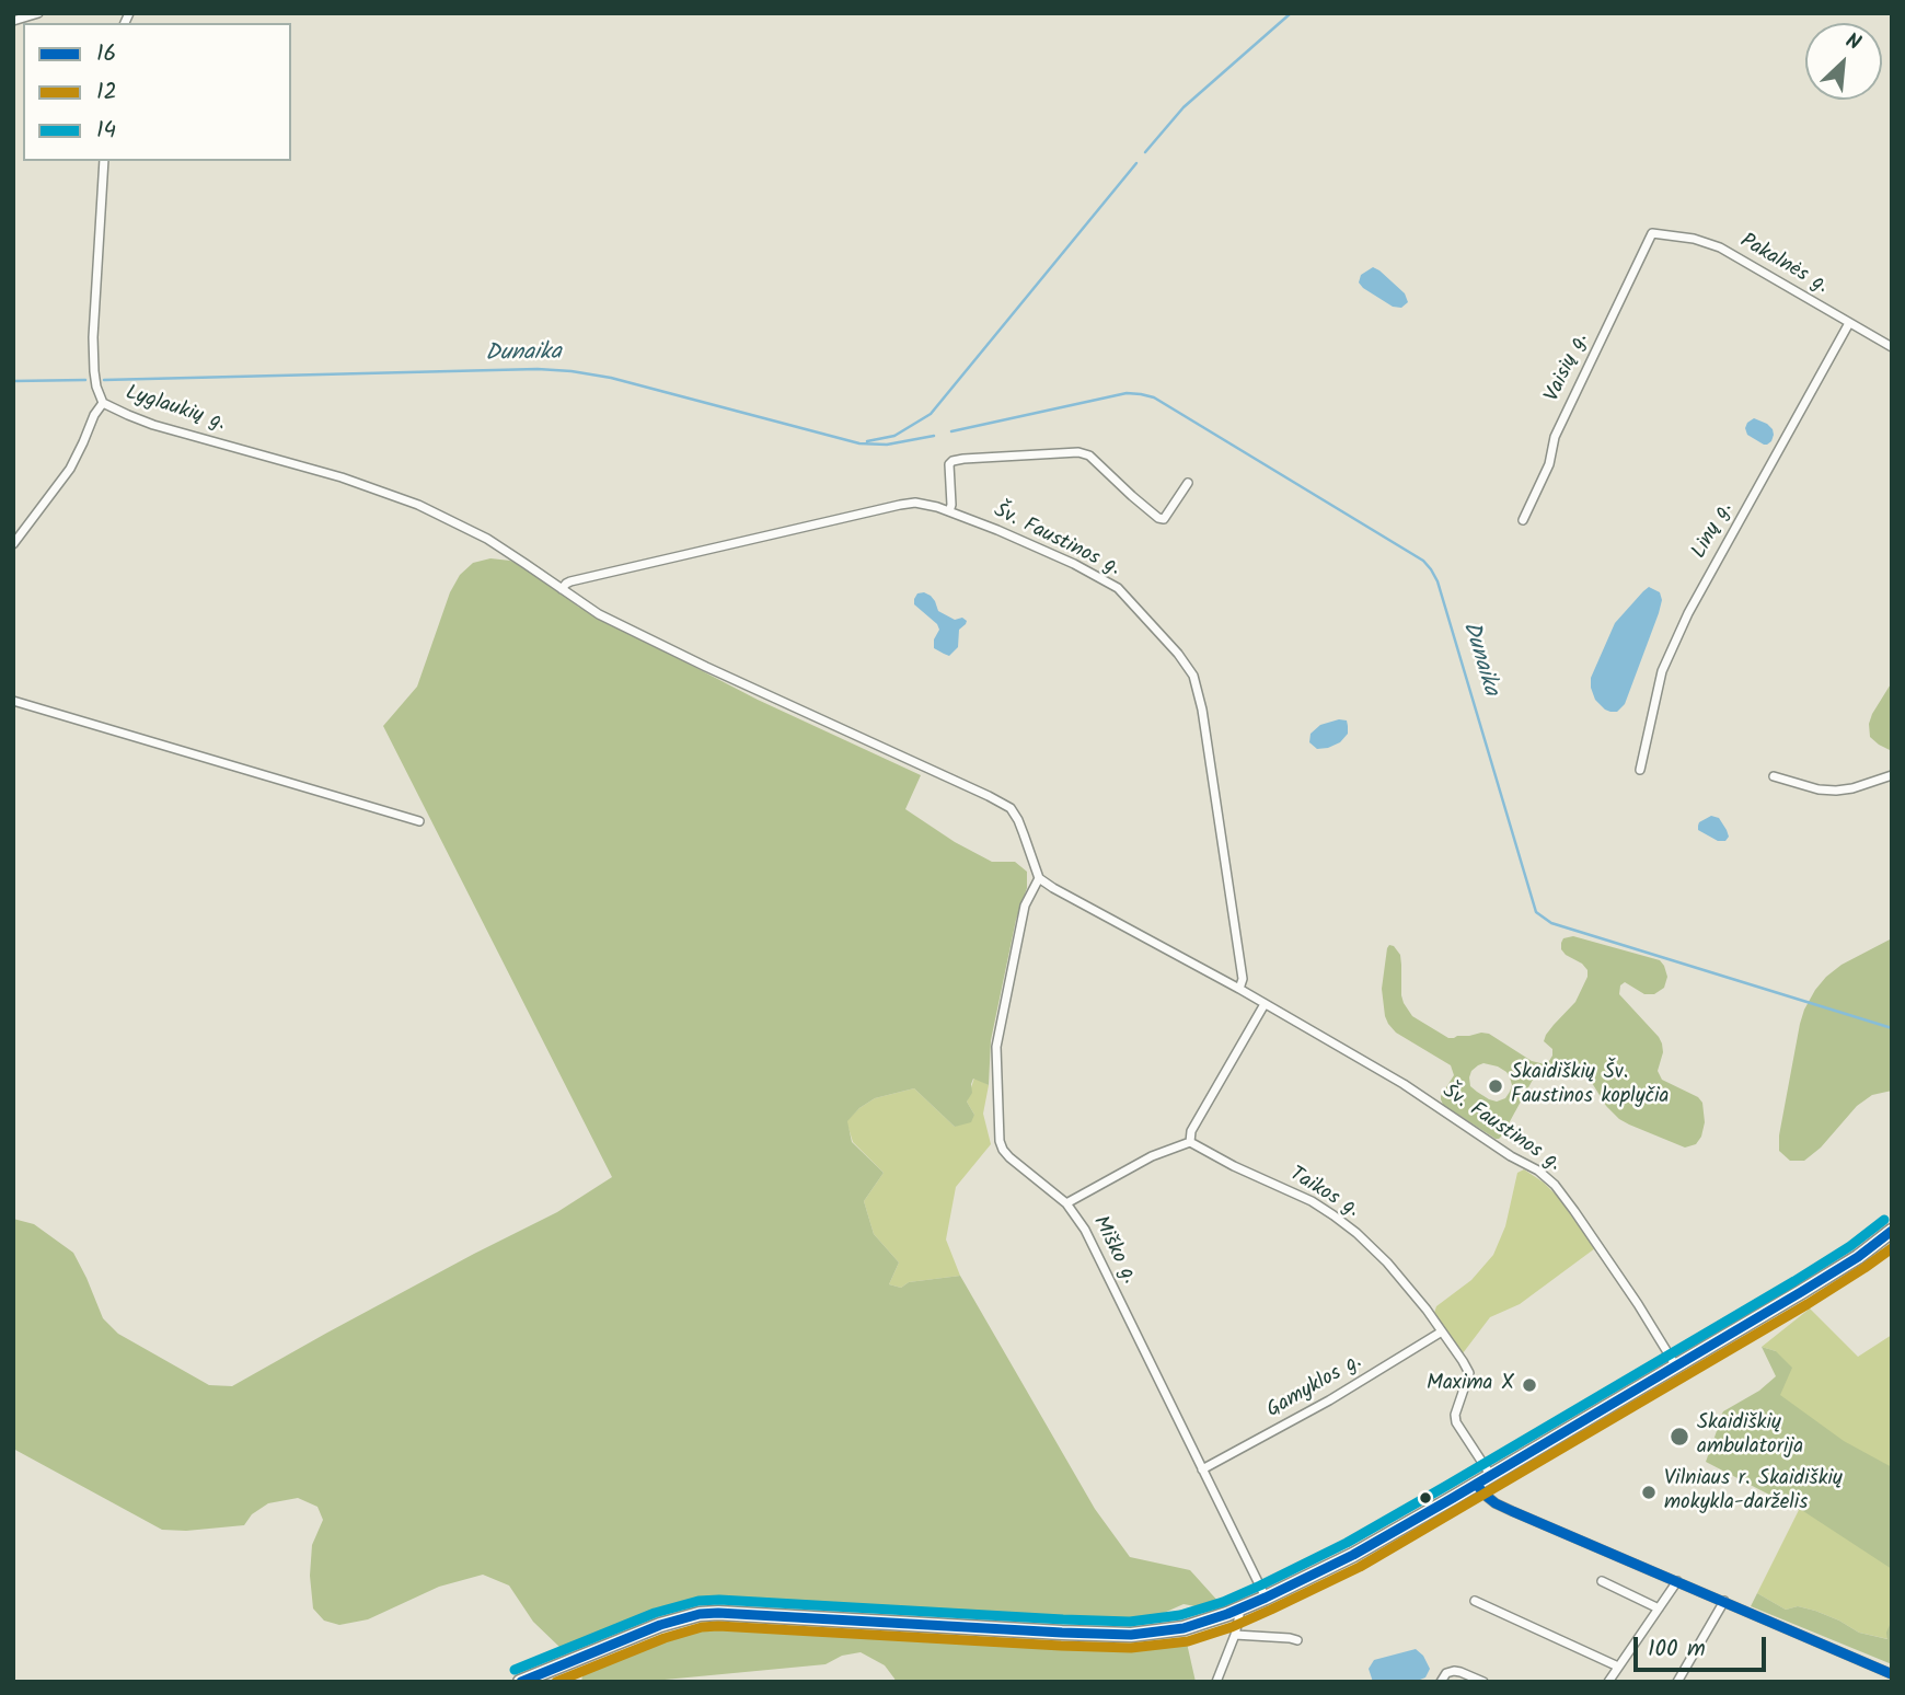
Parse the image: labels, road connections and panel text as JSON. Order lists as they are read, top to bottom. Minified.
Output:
{"streets":{"street":["Pakalnės g.","Vaisių g.","Lyglaukių g.","Linų g.","Šv. Faustinos g.","Taikos g.","Miško g.","Gamyklos g."]},"crossings":[["Pakalnės g.","Vaisių g."],["Pakalnės g.","Linų g."],["Lyglaukių g.","Šv. Faustinos g."],["Šv. Faustinos g.","Miško g."],["Taikos g.","Gamyklos g."],["Miško g.","Gamyklos g."]],"water":["Dunaika"],"places":["Skaidiškių Šv. Faustinos koplyčia","Maxima X","Skaidiškių ambulatorija","Vilniaus r. Skaidiškių mokykla-darželis"],"lines":["transit line 14","transit line 16","transit line 12"],"legend":["16","12","14"],"scale_bar":"100 m","north":"top right"}
